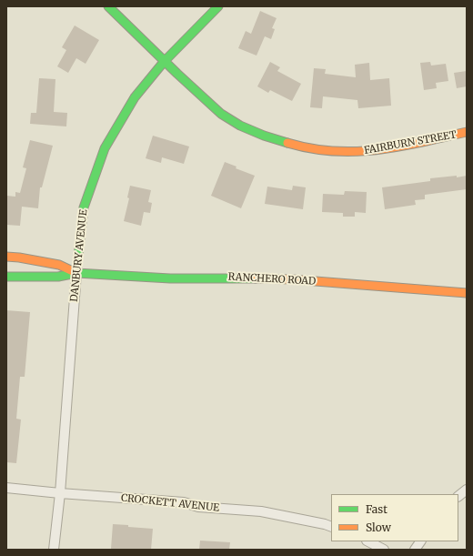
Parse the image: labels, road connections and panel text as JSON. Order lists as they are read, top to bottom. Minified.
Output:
{"streets":{"street":["FAIRBURN STREET","DANBURY AVENUE","RANCHERO ROAD","CROCKETT AVENUE"]},"crossings":[["FAIRBURN STREET","DANBURY AVENUE"],["DANBURY AVENUE","RANCHERO ROAD"],["DANBURY AVENUE","CROCKETT AVENUE"]],"legend":["Fast","Slow"]}
